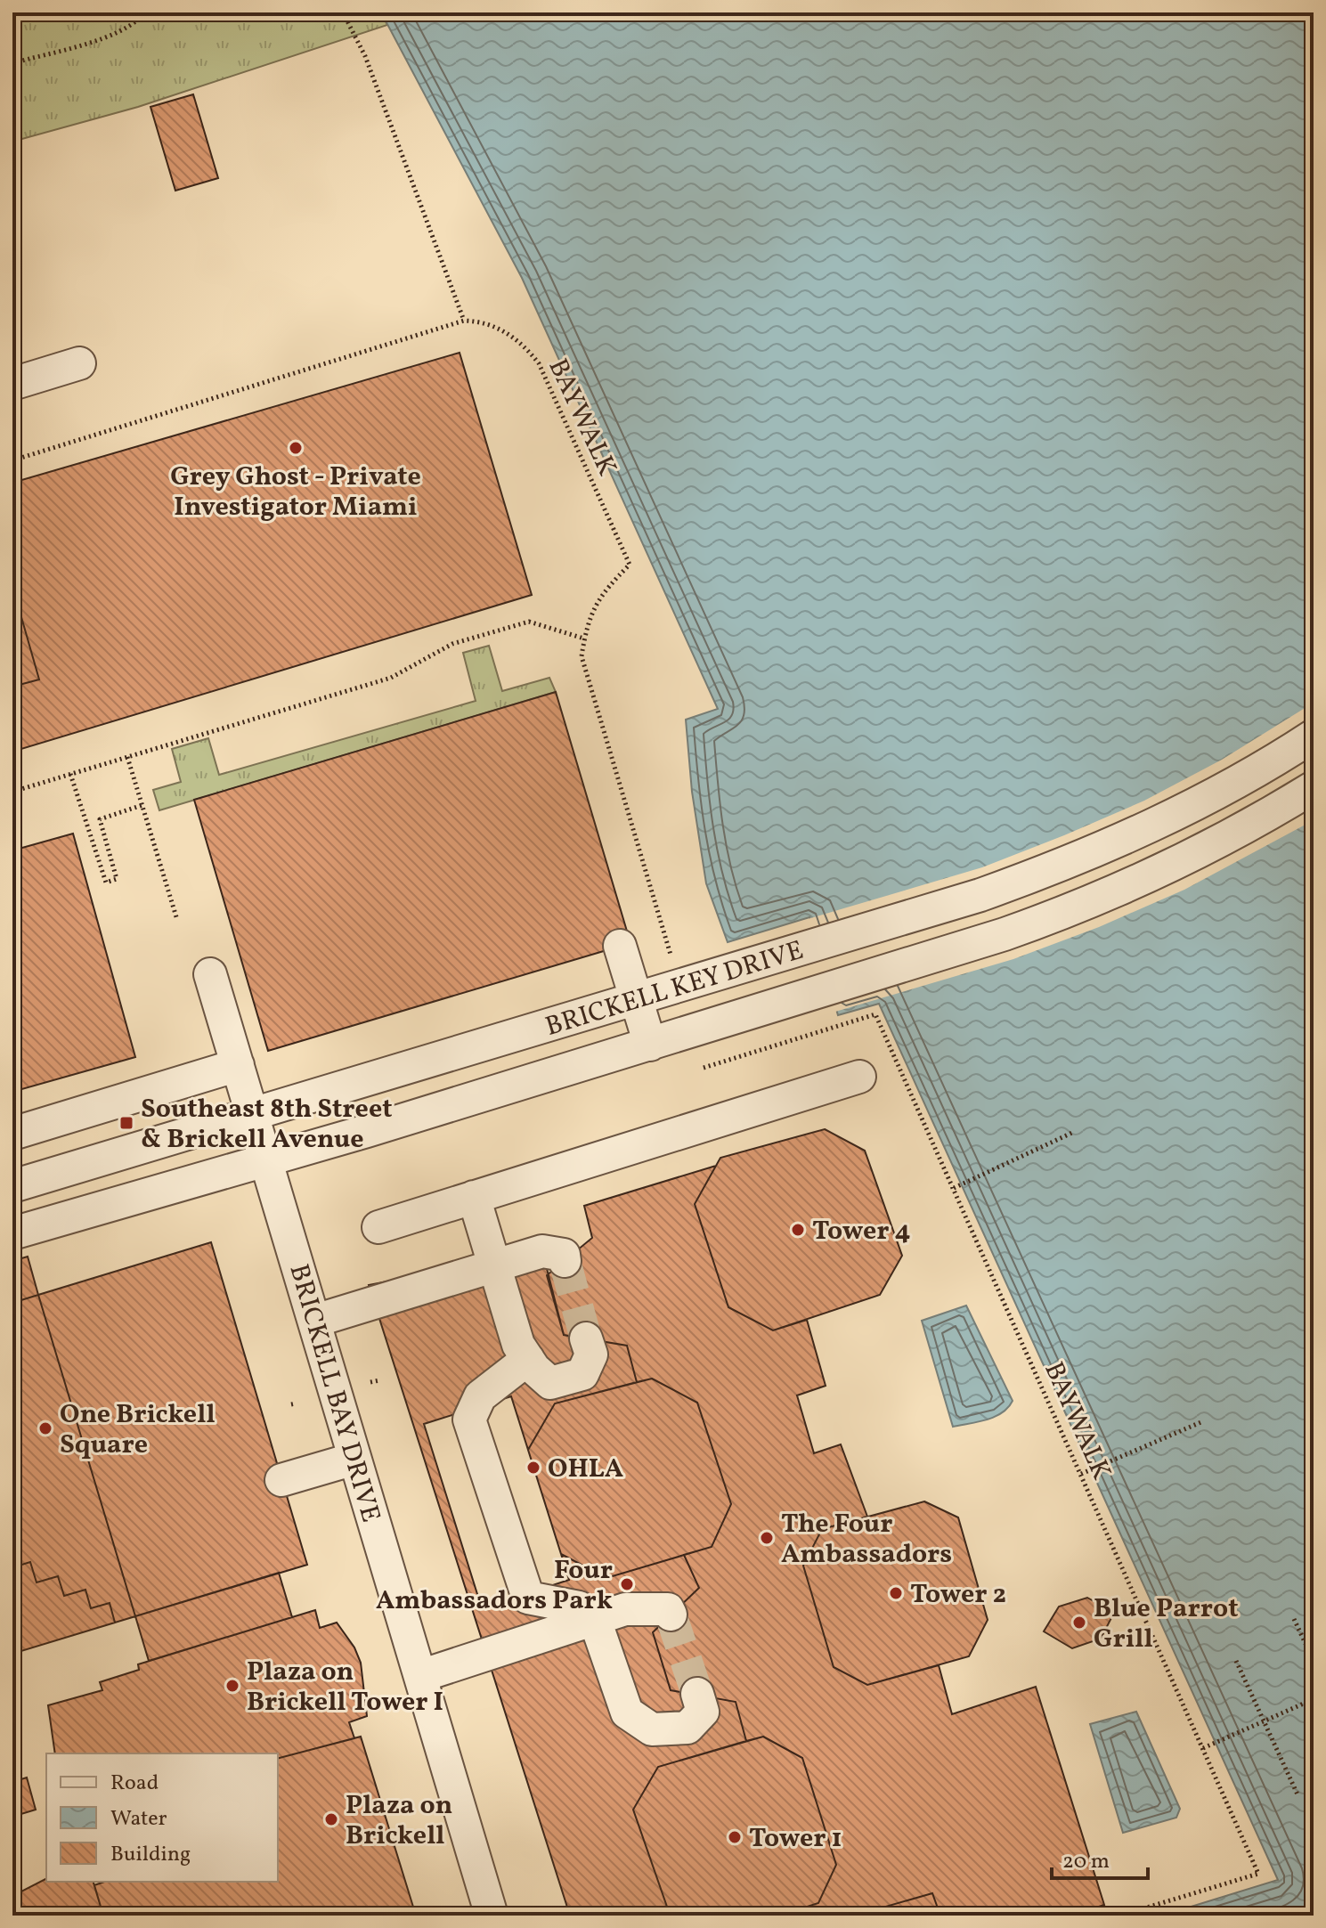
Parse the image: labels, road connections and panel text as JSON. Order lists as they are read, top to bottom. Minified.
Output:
{"streets":{"street":["BRICKELL KEY DRIVE","BRICKELL BAY DRIVE"],"path":["BAYWALK"]},"crossings":[["BRICKELL KEY DRIVE","BRICKELL BAY DRIVE"]],"places":{"other":["Grey Ghost - Private Investigator Miami","Tower 4","One Brickell Square","OHLA","The Four Ambassadors","Four Ambassadors Park","Tower 2","Blue Parrot Grill","Plaza on Brickell Tower I","Plaza on Brickell","Tower 1"],"transit":["Southeast 8th Street & Brickell Avenue"]},"legend":["Road","Water","Building"],"scale_bar":"20 m"}
